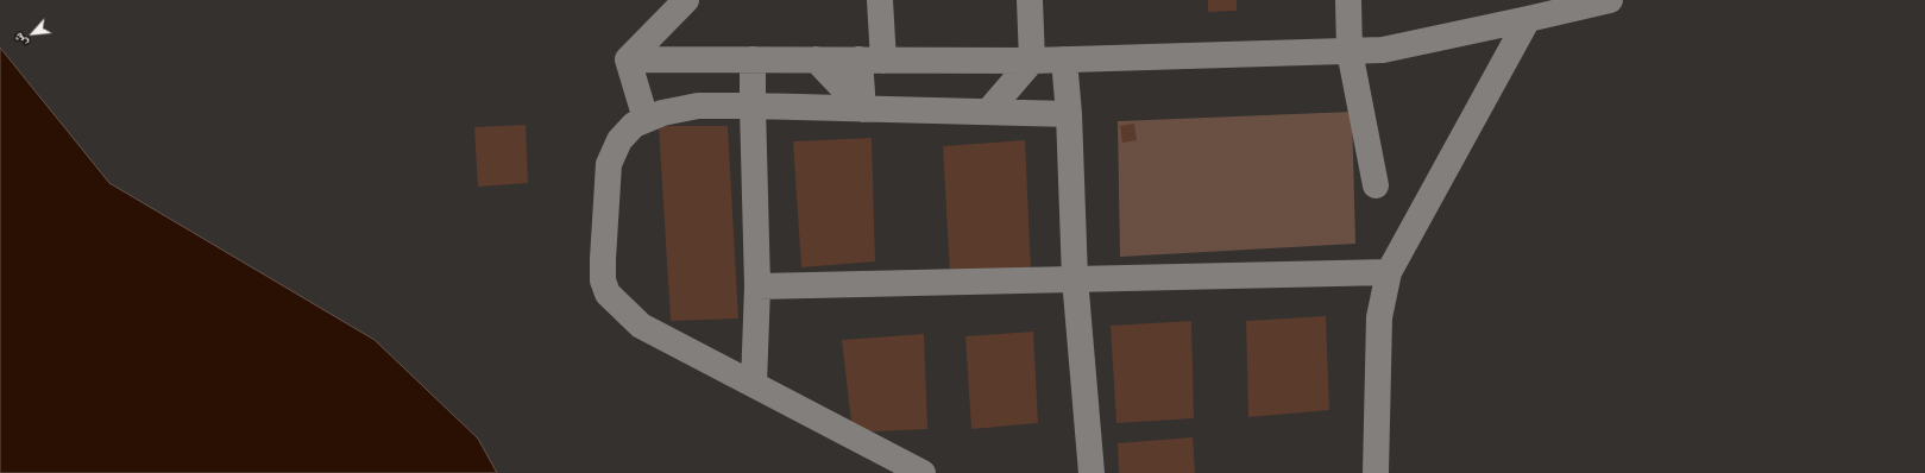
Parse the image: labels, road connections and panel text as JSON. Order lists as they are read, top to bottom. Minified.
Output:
{"north":"bottom left"}
